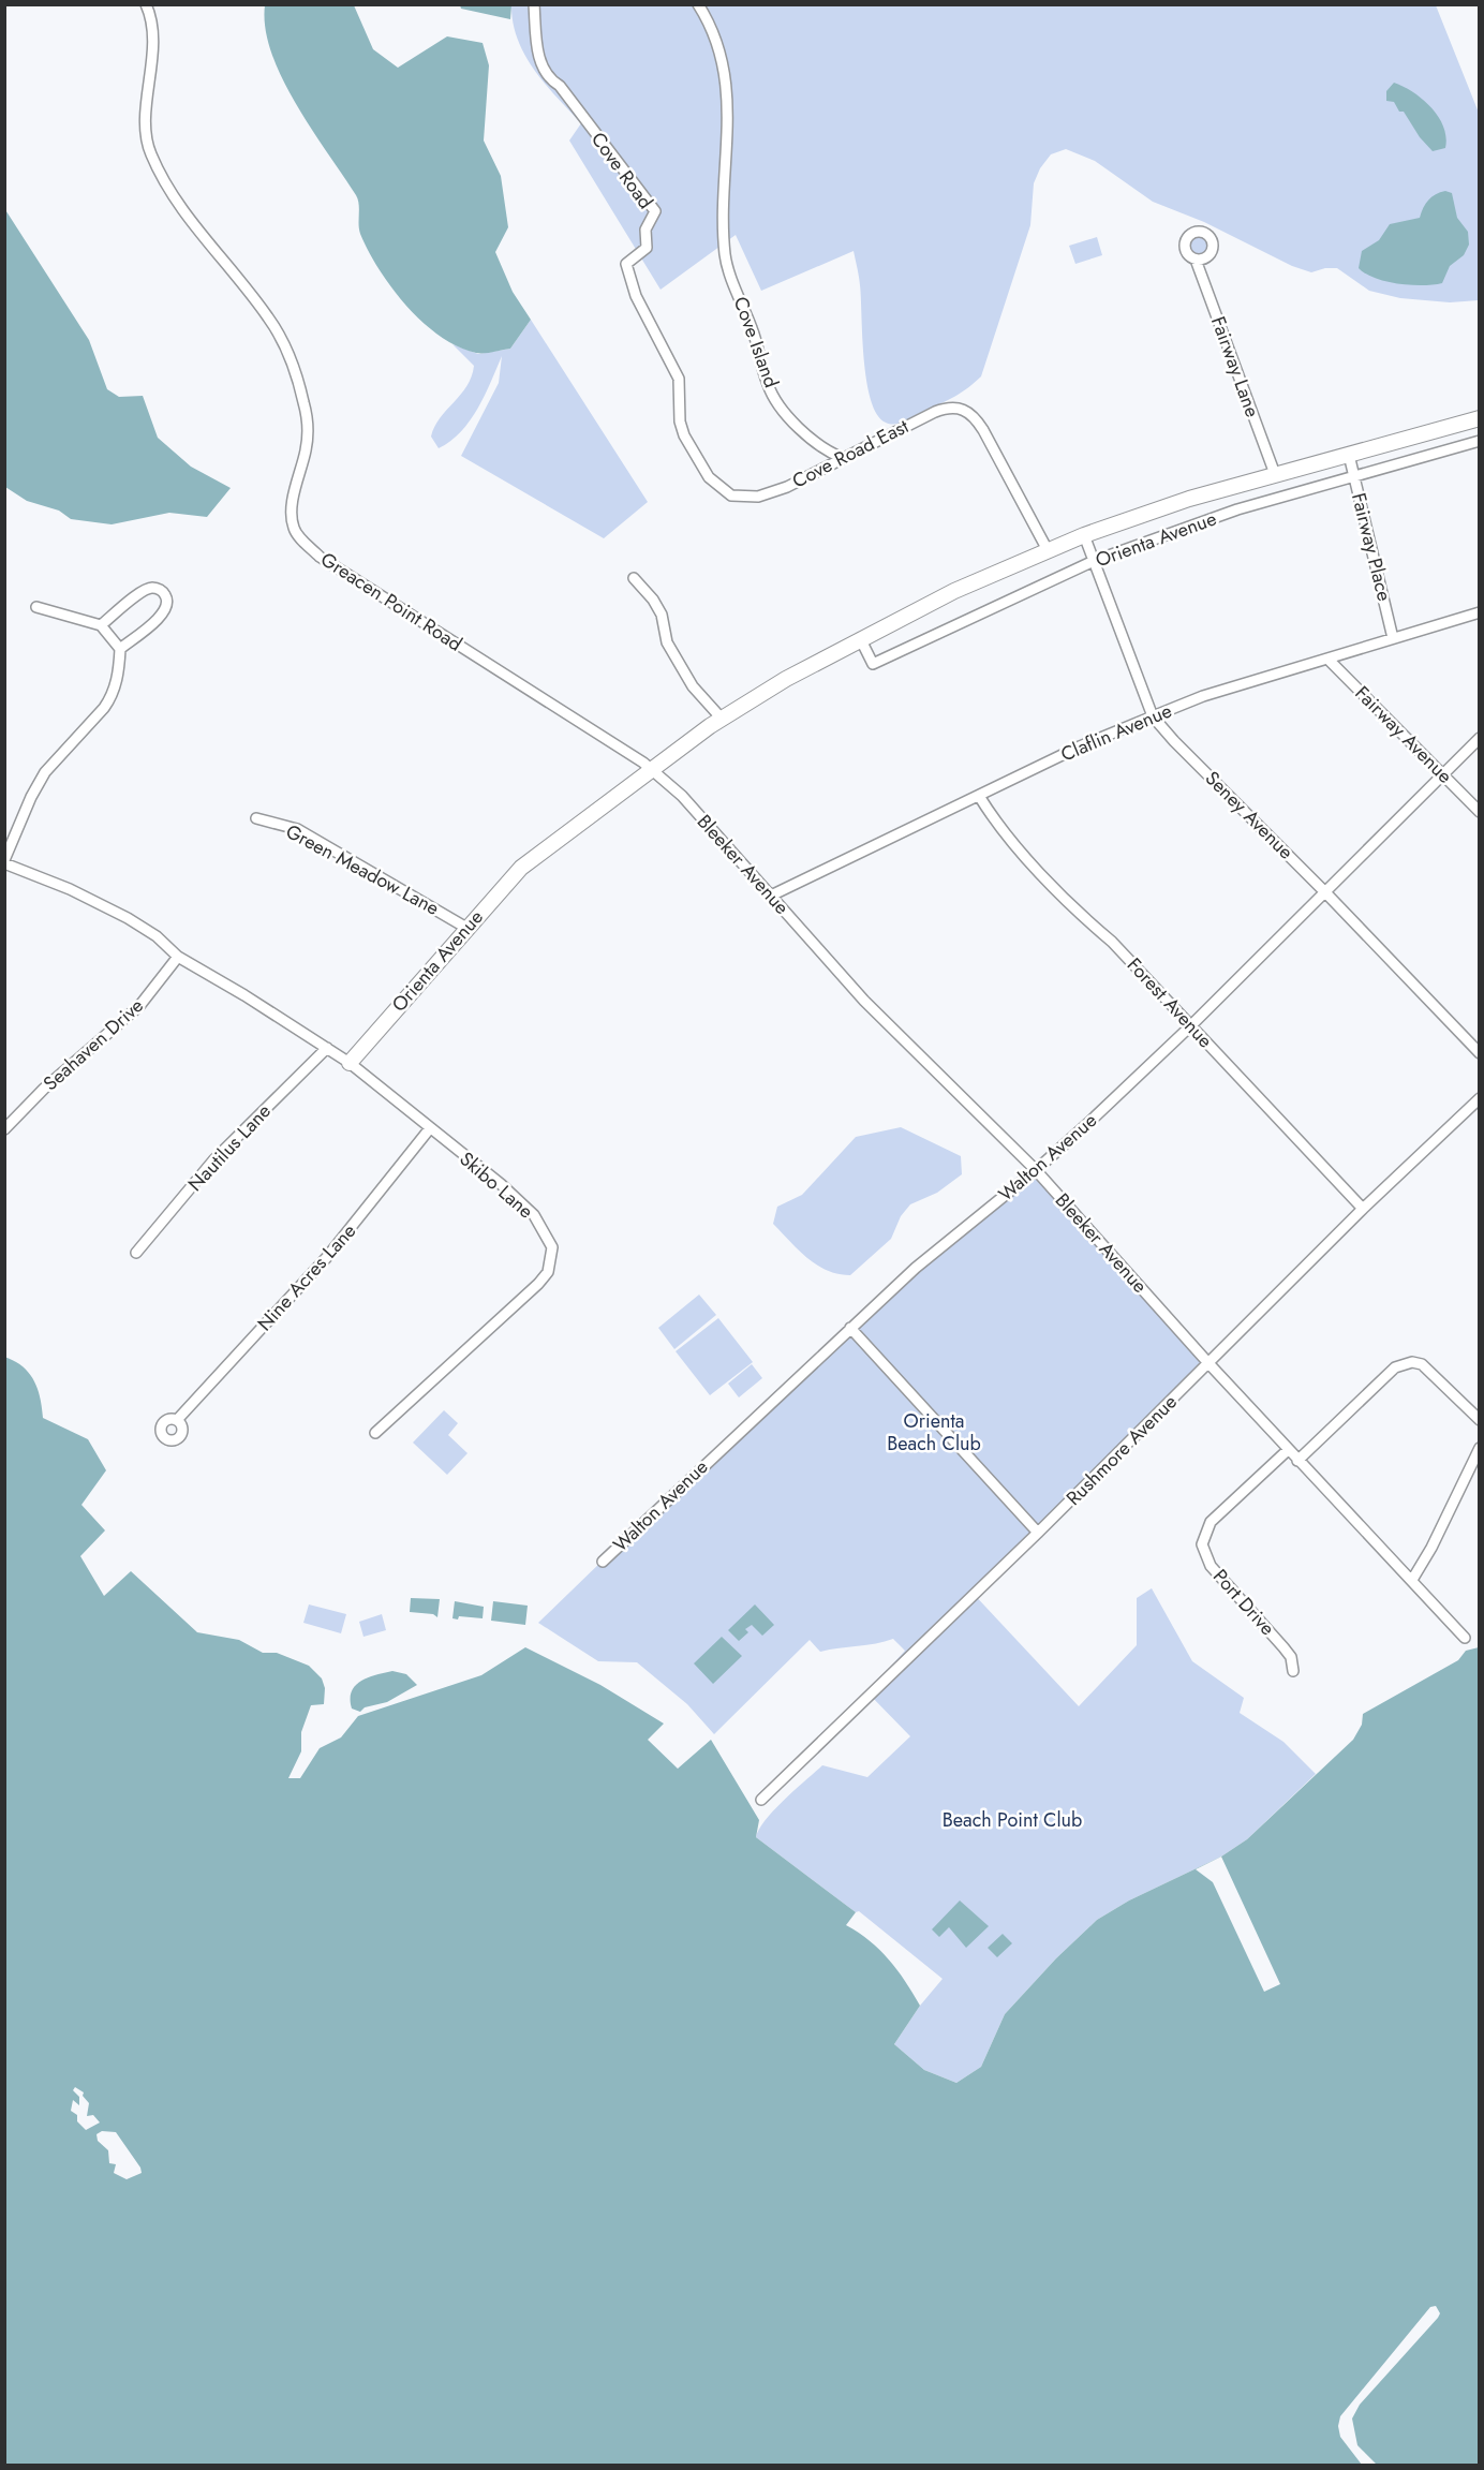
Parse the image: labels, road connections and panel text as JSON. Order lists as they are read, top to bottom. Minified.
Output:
{"streets":{"street":["Cove Road","Cove Island","Fairway Lane","Cove Road East","Orienta Avenue","Fairway Place","Greacen Point Road","Claflin Avenue","Fairway Avenue","Seney Avenue","Bleeker Avenue","Green Meadow Lane","Forest Avenue","Seahaven Drive","Nautilus Lane","Walton Avenue","Skibo Lane","Nine Acres Lane","Rushmore Avenue","Port Drive"]},"crossings":[["Cove Road","Cove Road East"],["Cove Island","Cove Road East"],["Fairway Lane","Orienta Avenue"],["Cove Road East","Orienta Avenue"],["Orienta Avenue","Fairway Place"],["Orienta Avenue","Greacen Point Road"],["Orienta Avenue","Seney Avenue"],["Orienta Avenue","Bleeker Avenue"],["Orienta Avenue","Green Meadow Lane"],["Orienta Avenue","Skibo Lane"],["Fairway Place","Claflin Avenue"],["Greacen Point Road","Bleeker Avenue"],["Claflin Avenue","Fairway Avenue"],["Claflin Avenue","Seney Avenue"],["Claflin Avenue","Bleeker Avenue"],["Claflin Avenue","Forest Avenue"],["Fairway Avenue","Walton Avenue"],["Seney Avenue","Walton Avenue"],["Bleeker Avenue","Walton Avenue"],["Bleeker Avenue","Rushmore Avenue"],["Bleeker Avenue","Port Drive"],["Forest Avenue","Walton Avenue"],["Forest Avenue","Rushmore Avenue"],["Skibo Lane","Nine Acres Lane"]],"parks":["Orienta Beach Club","Beach Point Club"]}
